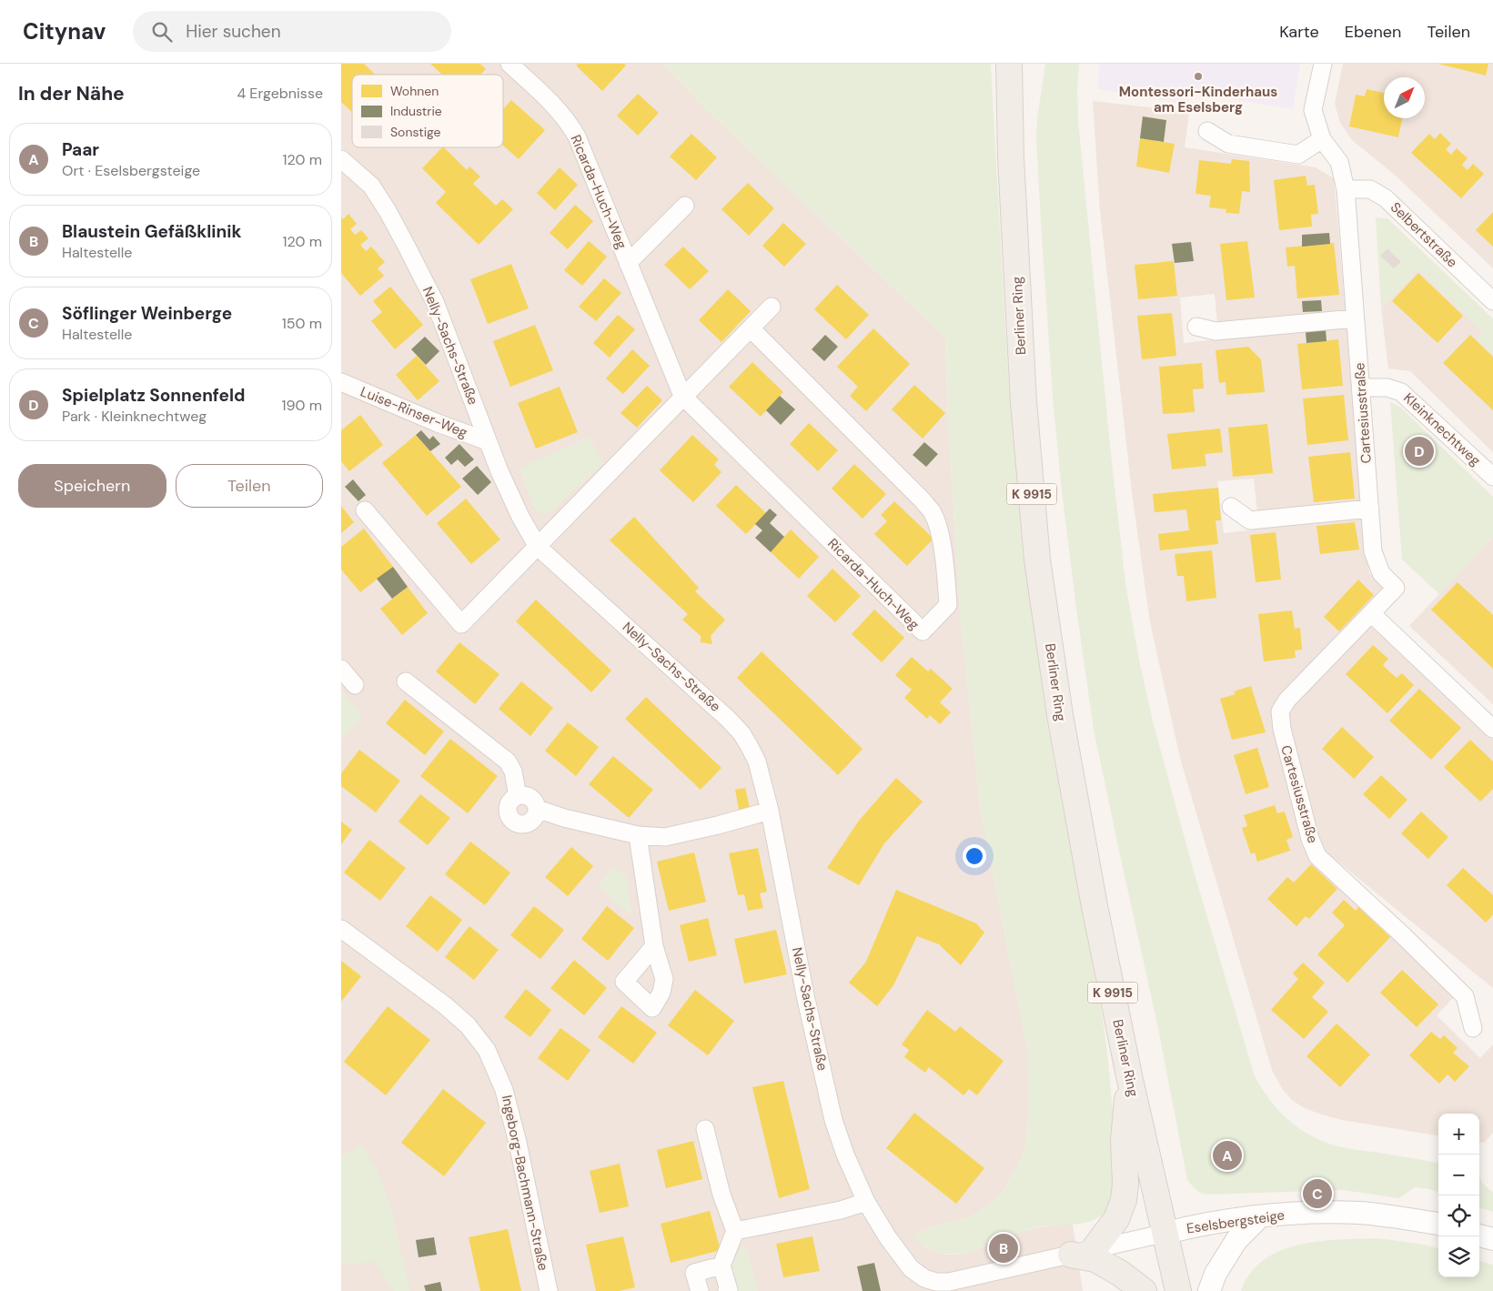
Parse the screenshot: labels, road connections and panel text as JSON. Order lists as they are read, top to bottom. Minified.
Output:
{"streets":{"main road":["Berliner Ring","K 9915"],"street":["Ricarda-Huch-Weg","Selbertstraße","Nelly-Sachs-Straße","Luise-Rinser-Weg","Cartesiusstraße","Kleinknechtweg","Ingeborg-Bachmann-Straße","Eselsbergsteige"]},"crossings":[["Selbertstraße","Cartesiusstraße"],["Berliner Ring","Eselsbergsteige"],["Nelly-Sachs-Straße","Luise-Rinser-Weg"],["Cartesiusstraße","Kleinknechtweg"]],"places":["Montessori-Kinderhaus am Eselsberg"],"legend":["Wohnen","Industrie","Sonstige"],"north":"top right","page":{"header":"Citynav","search":"Hier suchen","nav":["Karte","Ebenen","Teilen"],"heading":["In der Nähe","4 Ergebnisse"],"list":[{"mark":"A","name":"Paar","note":"Ort · Eselsbergsteige","value":"120 m"},{"mark":"B","name":"Blaustein Gefäßklinik","note":"Haltestelle","value":"120 m"},{"mark":"C","name":"Söflinger Weinberge","note":"Haltestelle","value":"150 m"},{"mark":"D","name":"Spielplatz Sonnenfeld","note":"Park · Kleinknechtweg","value":"190 m"}],"pins":["D","A","C","B"],"buttons":["Speichern","Teilen"],"map_buttons":["+","−"]}}
